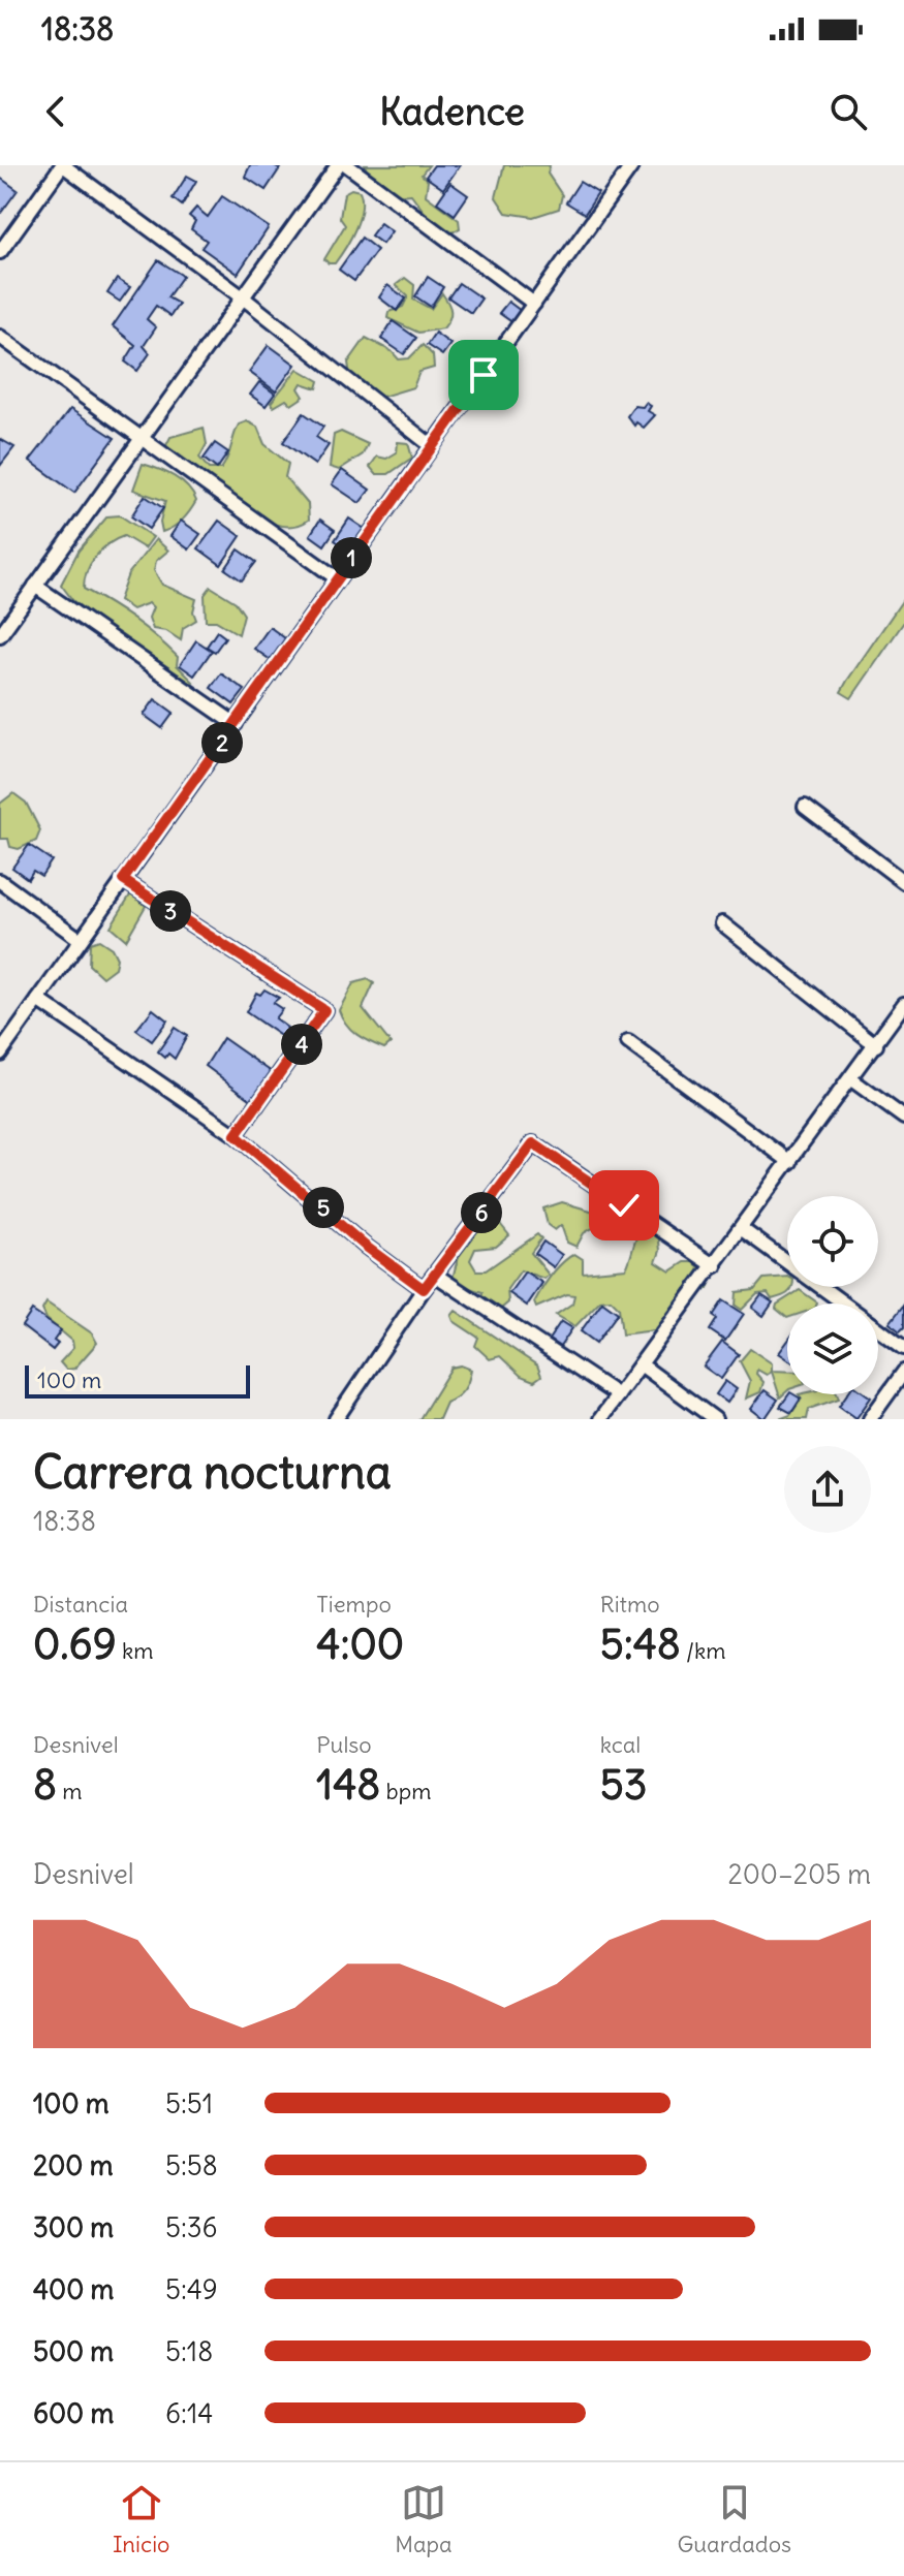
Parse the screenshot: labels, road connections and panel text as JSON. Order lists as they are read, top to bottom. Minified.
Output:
{"scale_bar":"100 m","page":{"status":"18:38","header":"Kadence","pins":["1","2","3","4","5","6"],"scale":"100 m","heading":["Carrera nocturna","18:38"],"stats":[["Distancia","0.69 km"],["Tiempo","4:00"],["Ritmo","5:48 /km"],["Desnivel","8 m"],["Pulso","148 bpm"],["kcal","53"]],"chart":["Desnivel","200–205 m"],"list":[{"name":"100 m","note":"5:51"},{"name":"200 m","note":"5:58"},{"name":"300 m","note":"5:36"},{"name":"400 m","note":"5:49"},{"name":"500 m","note":"5:18"},{"name":"600 m","note":"6:14"}],"tabs":["Inicio","Mapa","Guardados"]}}
